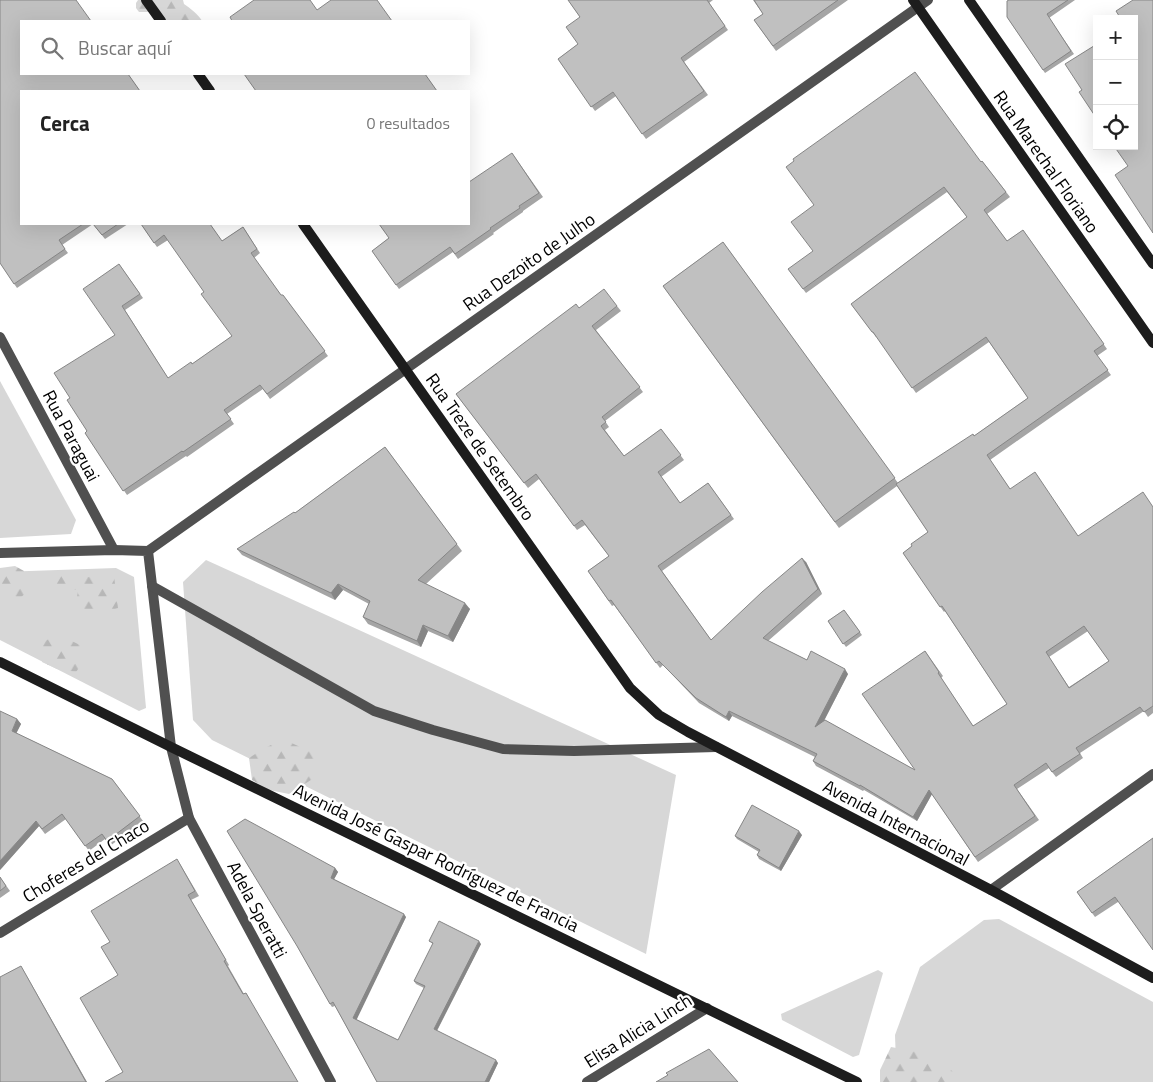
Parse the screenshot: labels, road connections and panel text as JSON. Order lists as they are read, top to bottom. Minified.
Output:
{"streets":{"main road":["Rua Marechal Floriano","Rua Treze de Setembro","Avenida Internacional","Avenida José Gaspar Rodríguez de Francia"],"street":["Rua Dezoito de Julho","Rua Paraguai","Choferes del Chaco","Adela Speratti","Elisa Alicia Linch"]},"crossings":[["Rua Marechal Floriano","Rua Dezoito de Julho"],["Rua Dezoito de Julho","Rua Treze de Setembro"],["Rua Dezoito de Julho","Adela Speratti"],["Rua Treze de Setembro","Avenida Internacional"],["Avenida José Gaspar Rodríguez de Francia","Adela Speratti"],["Avenida José Gaspar Rodríguez de Francia","Elisa Alicia Linch"],["Choferes del Chaco","Adela Speratti"]],"page":{"map_buttons":["+","−"],"search":"Buscar aquí","heading":["Cerca","0 resultados"]}}
